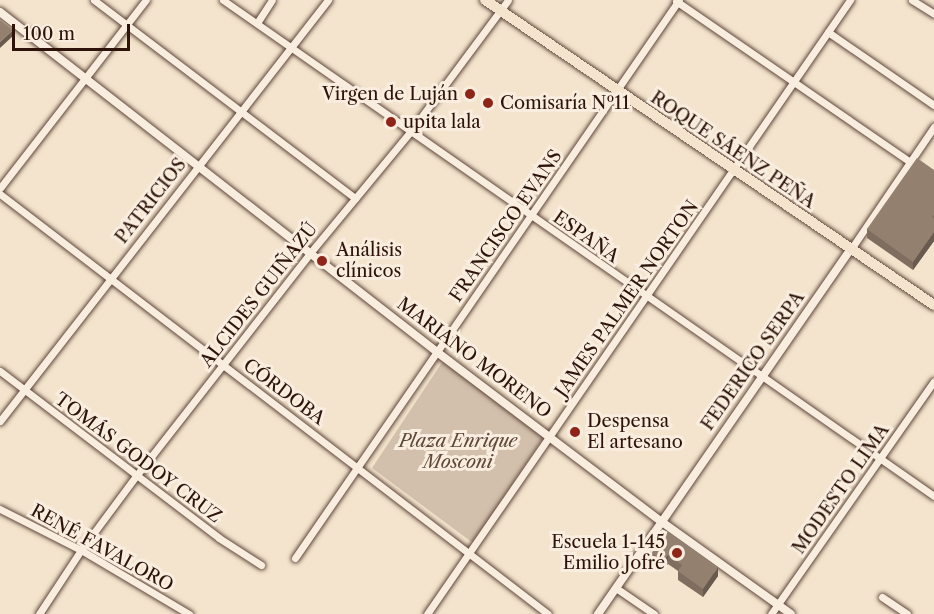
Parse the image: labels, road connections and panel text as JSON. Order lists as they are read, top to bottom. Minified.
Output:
{"streets":{"main road":["ROQUE SÁENZ PEÑA"],"street":["PATRICIOS","FRANCISCO EVANS","ESPAÑA","ALCIDES GUIÑAZÚ","JAMES PALMER NORTON","MARIANO MORENO","FEDERICO SERPA","CÓRDOBA","TOMÁS GODOY CRUZ","MODESTO LIMA","RENÉ FAVALORO"]},"crossings":[["ROQUE SÁENZ PEÑA","FRANCISCO EVANS"],["ROQUE SÁENZ PEÑA","ALCIDES GUIÑAZÚ"],["ROQUE SÁENZ PEÑA","JAMES PALMER NORTON"],["ROQUE SÁENZ PEÑA","FEDERICO SERPA"],["PATRICIOS","ESPAÑA"],["PATRICIOS","MARIANO MORENO"],["PATRICIOS","CÓRDOBA"],["PATRICIOS","TOMÁS GODOY CRUZ"],["FRANCISCO EVANS","ESPAÑA"],["FRANCISCO EVANS","MARIANO MORENO"],["FRANCISCO EVANS","CÓRDOBA"],["ESPAÑA","ALCIDES GUIÑAZÚ"],["ESPAÑA","JAMES PALMER NORTON"],["ESPAÑA","FEDERICO SERPA"],["ESPAÑA","MODESTO LIMA"],["ALCIDES GUIÑAZÚ","MARIANO MORENO"],["ALCIDES GUIÑAZÚ","CÓRDOBA"],["ALCIDES GUIÑAZÚ","TOMÁS GODOY CRUZ"],["ALCIDES GUIÑAZÚ","RENÉ FAVALORO"],["JAMES PALMER NORTON","MARIANO MORENO"],["JAMES PALMER NORTON","CÓRDOBA"],["MARIANO MORENO","FEDERICO SERPA"],["MARIANO MORENO","MODESTO LIMA"]],"parks":["Plaza Enrique Mosconi"],"places":["Virgen de Luján","Comisaría Nº11","upita lala","Análisis clínicos","Despensa El artesano","Escuela 1-145 Emilio Jofré"],"scale_bar":"100 m"}
